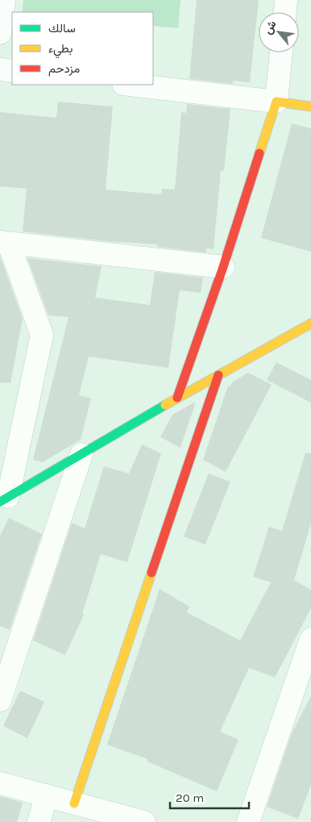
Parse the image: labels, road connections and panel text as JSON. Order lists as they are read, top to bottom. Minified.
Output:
{"legend":["سالك","بطيء","مزدحم"],"scale_bar":"20 m","north":"top left"}
